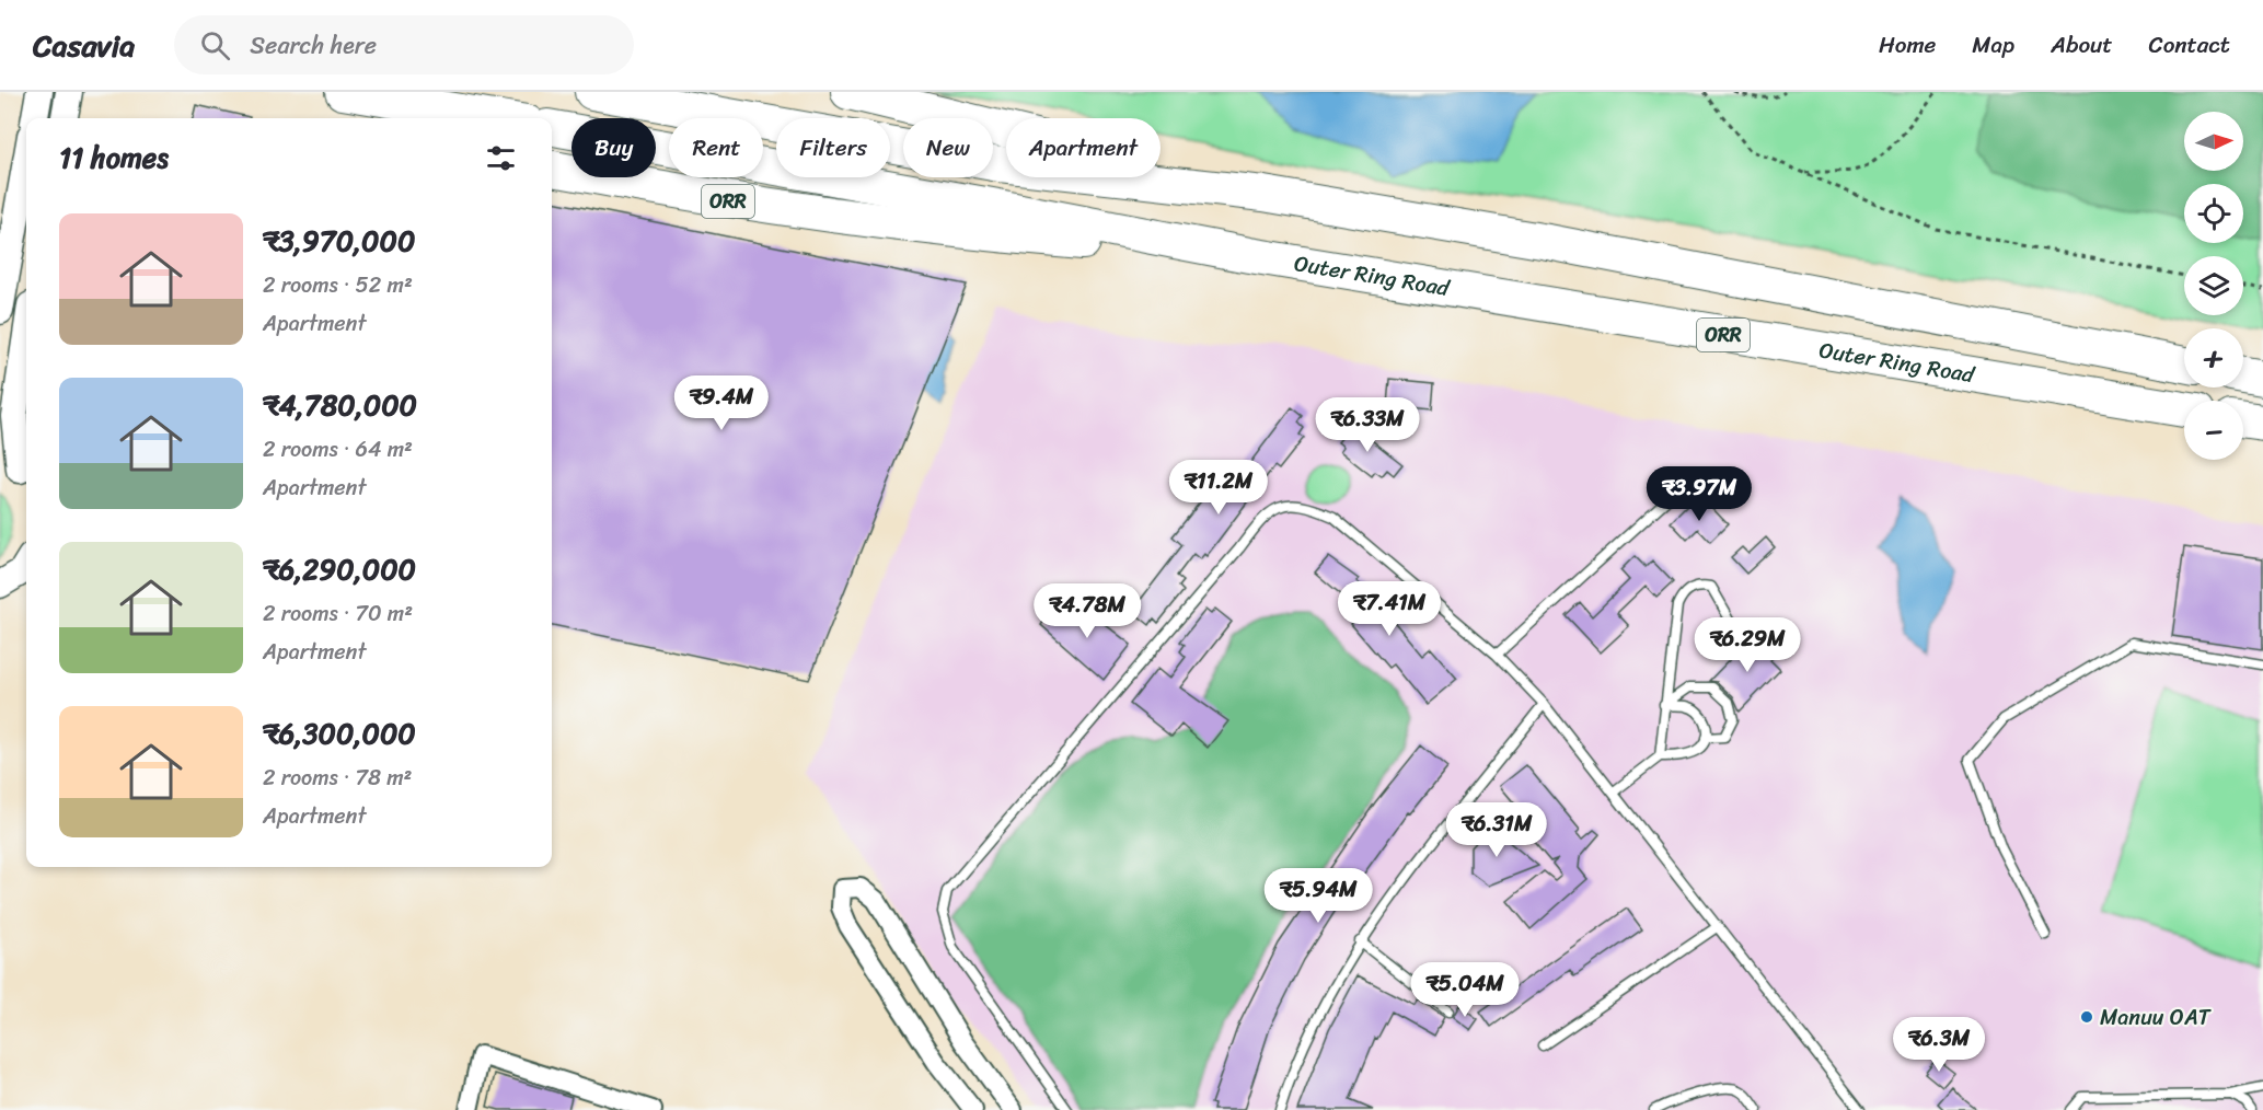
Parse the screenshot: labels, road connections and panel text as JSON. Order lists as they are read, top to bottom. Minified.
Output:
{"streets":{"highway":["ORR","Outer Ring Road"]},"crossings":[["ORR","Outer Ring Road"]],"places":["Manuu OAT"],"north":"right","page":{"header":"Casavia","search":"Search here","nav":["Home","Map","About","Contact"],"map_buttons":["+","−"],"chip":["Buy","Rent","Filters","New","Apartment"],"heading":"11 homes","list":[{"name":"₹3,970,000","note":"2 rooms · 52 m² · Apartment"},{"name":"₹4,780,000","note":"2 rooms · 64 m² · Apartment"},{"name":"₹6,290,000","note":"2 rooms · 70 m² · Apartment"},{"name":"₹6,300,000","note":"2 rooms · 78 m² · Apartment"}],"price":["₹9.4M","₹6.33M","₹11.2M","₹3.97M","₹7.41M","₹4.78M","₹6.29M","₹6.31M","₹5.94M","₹5.04M","₹6.3M"]}}
